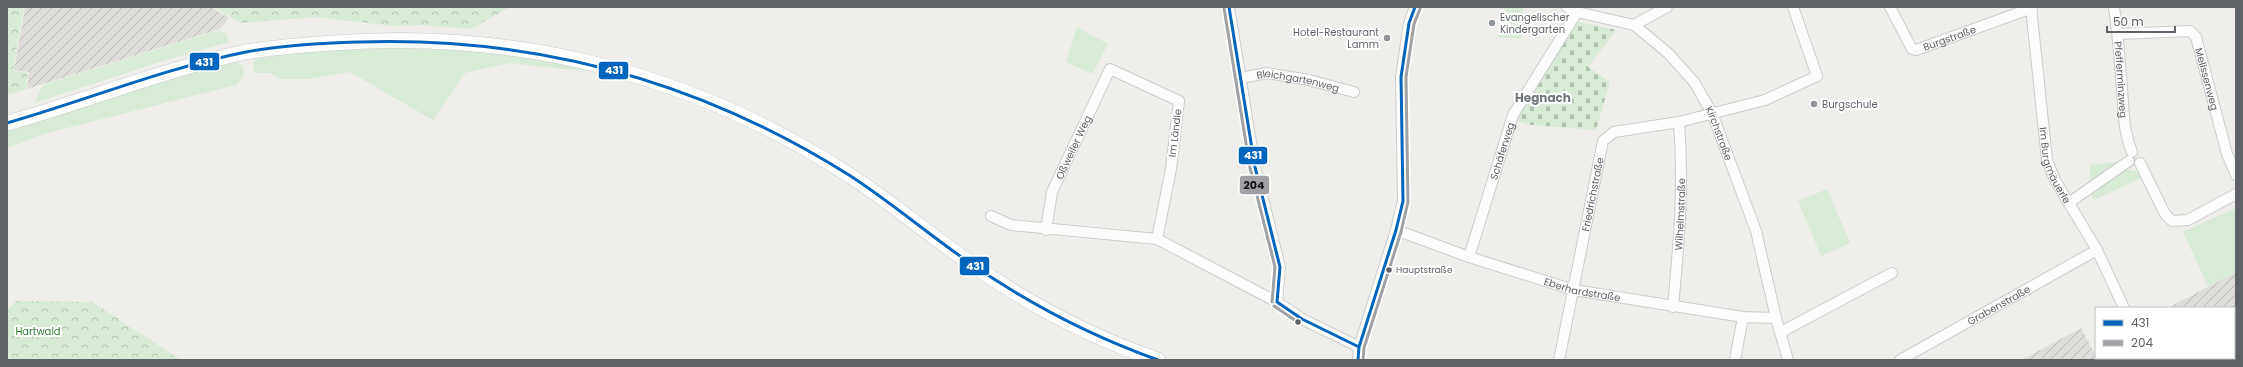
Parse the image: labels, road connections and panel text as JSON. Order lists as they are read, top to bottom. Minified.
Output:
{"streets":{"street":["Burgstraße","Melissenweg","Pfefferminzweg","Bleichgartenweg","Im Ländle","Kirchstraße","Oßweiler Weg","Schäferweg","Im Burgmäuerle","Friedrichstraße","Wilhelmstraße","Eberhardstraße","Grabenstraße"]},"crossings":[["Burgstraße","Im Burgmäuerle"],["Melissenweg","Pfefferminzweg"],["Im Ländle","Oßweiler Weg"],["Kirchstraße","Schäferweg"],["Kirchstraße","Friedrichstraße"],["Kirchstraße","Eberhardstraße"],["Schäferweg","Eberhardstraße"],["Im Burgmäuerle","Grabenstraße"],["Friedrichstraße","Wilhelmstraße"],["Friedrichstraße","Eberhardstraße"],["Wilhelmstraße","Eberhardstraße"]],"districts":["Hegnach"],"parks":["Hartwald"],"places":["Evangelischer Kindergarten","Hotel-Restaurant Lamm","Burgschule","Hauptstraße"],"lines":["transit line 431","transit line 204"],"legend":["431","204"],"scale_bar":"50 m"}
